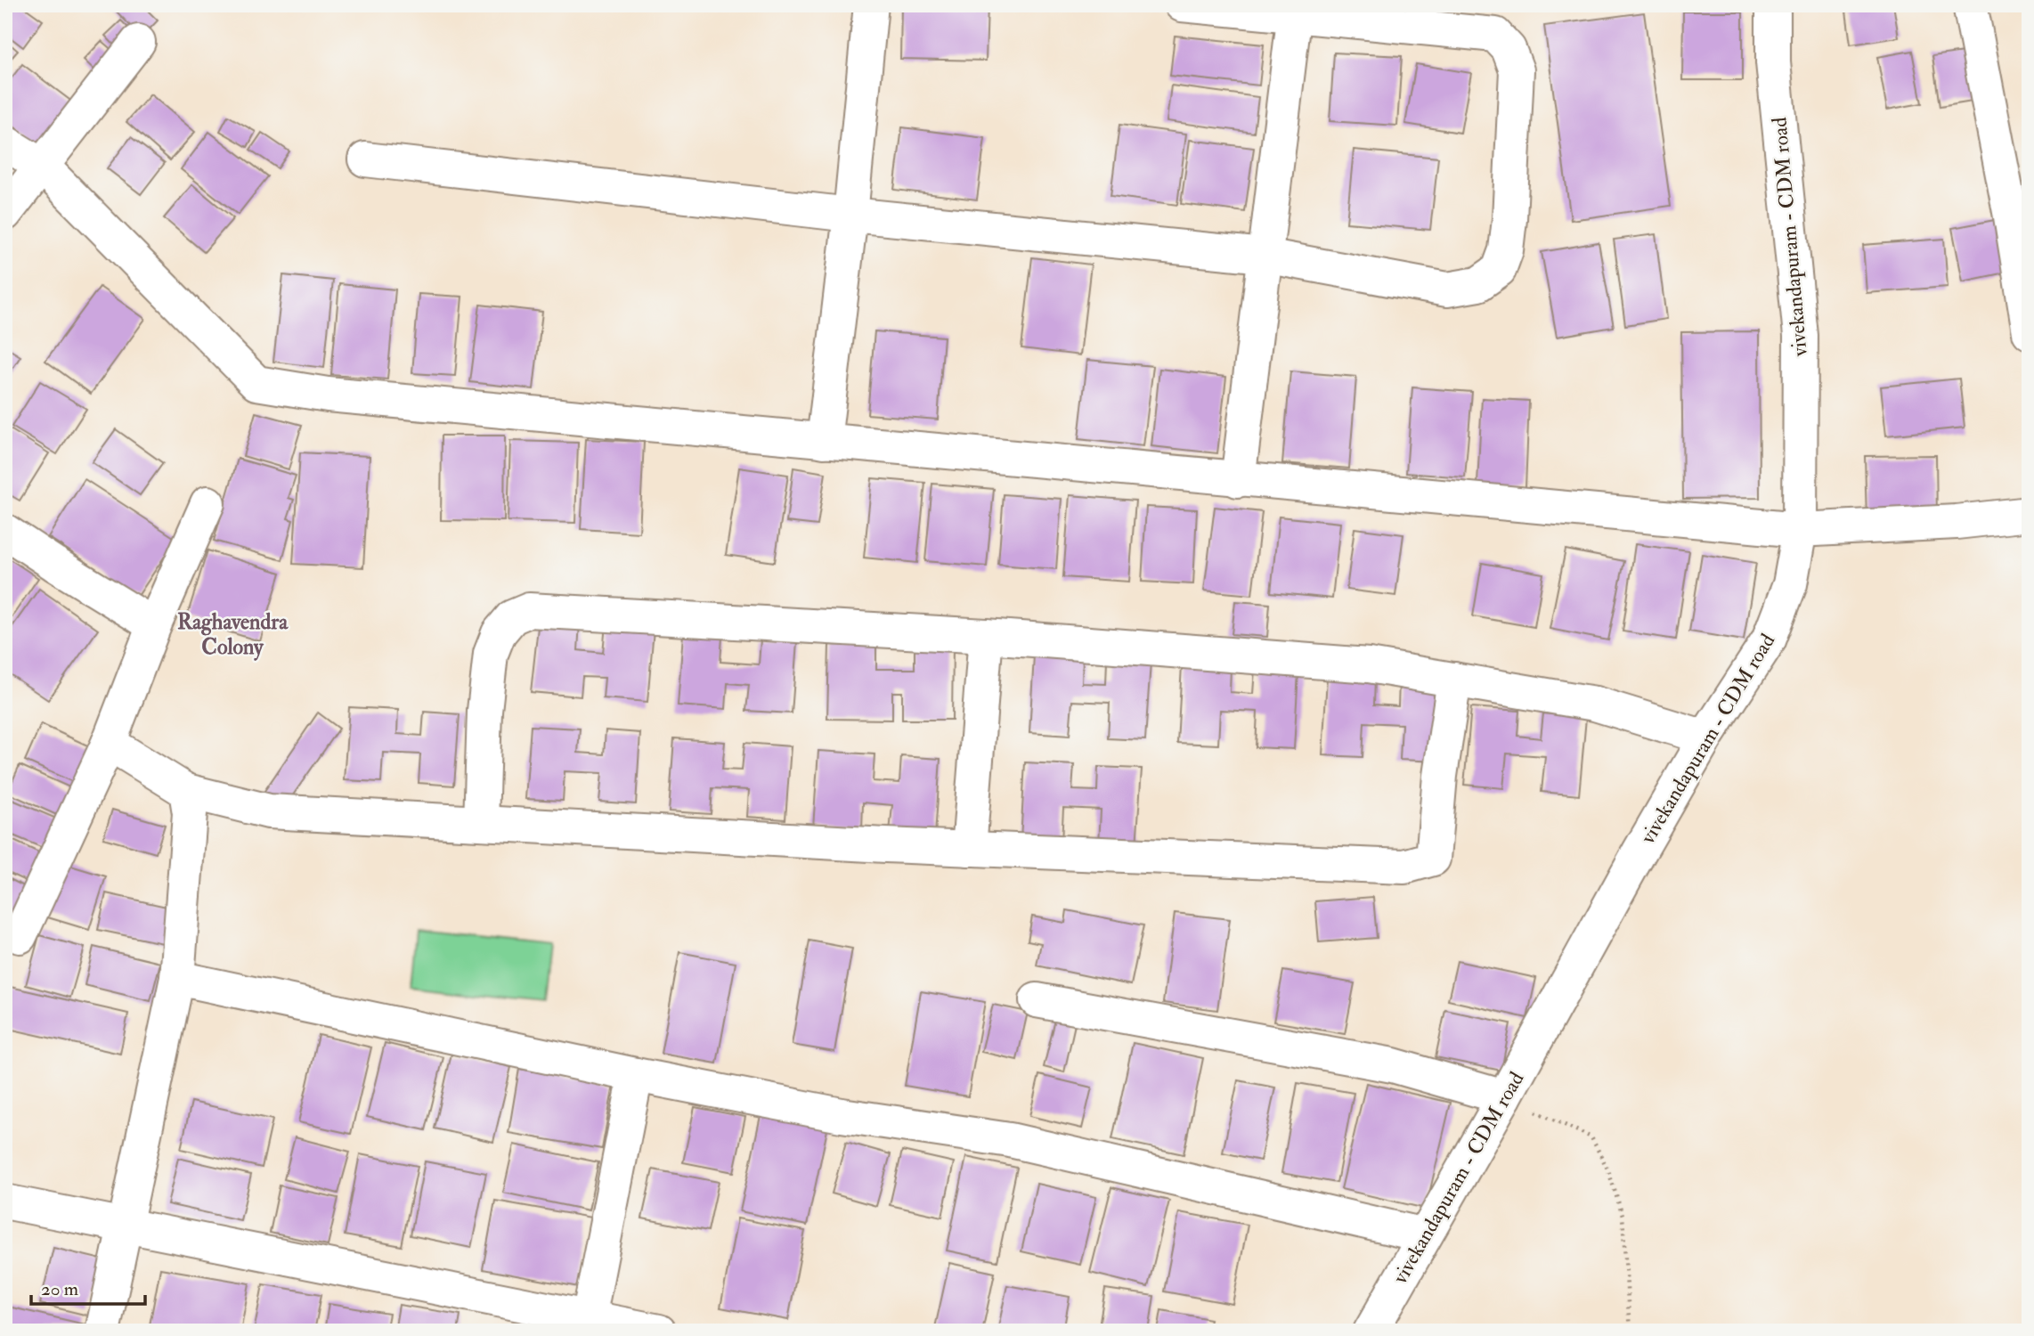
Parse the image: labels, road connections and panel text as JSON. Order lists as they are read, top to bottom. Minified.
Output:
{"streets":{"street":["vivekandapuram - CDM road"]},"districts":["Raghavendra Colony"],"scale_bar":"20 m"}
